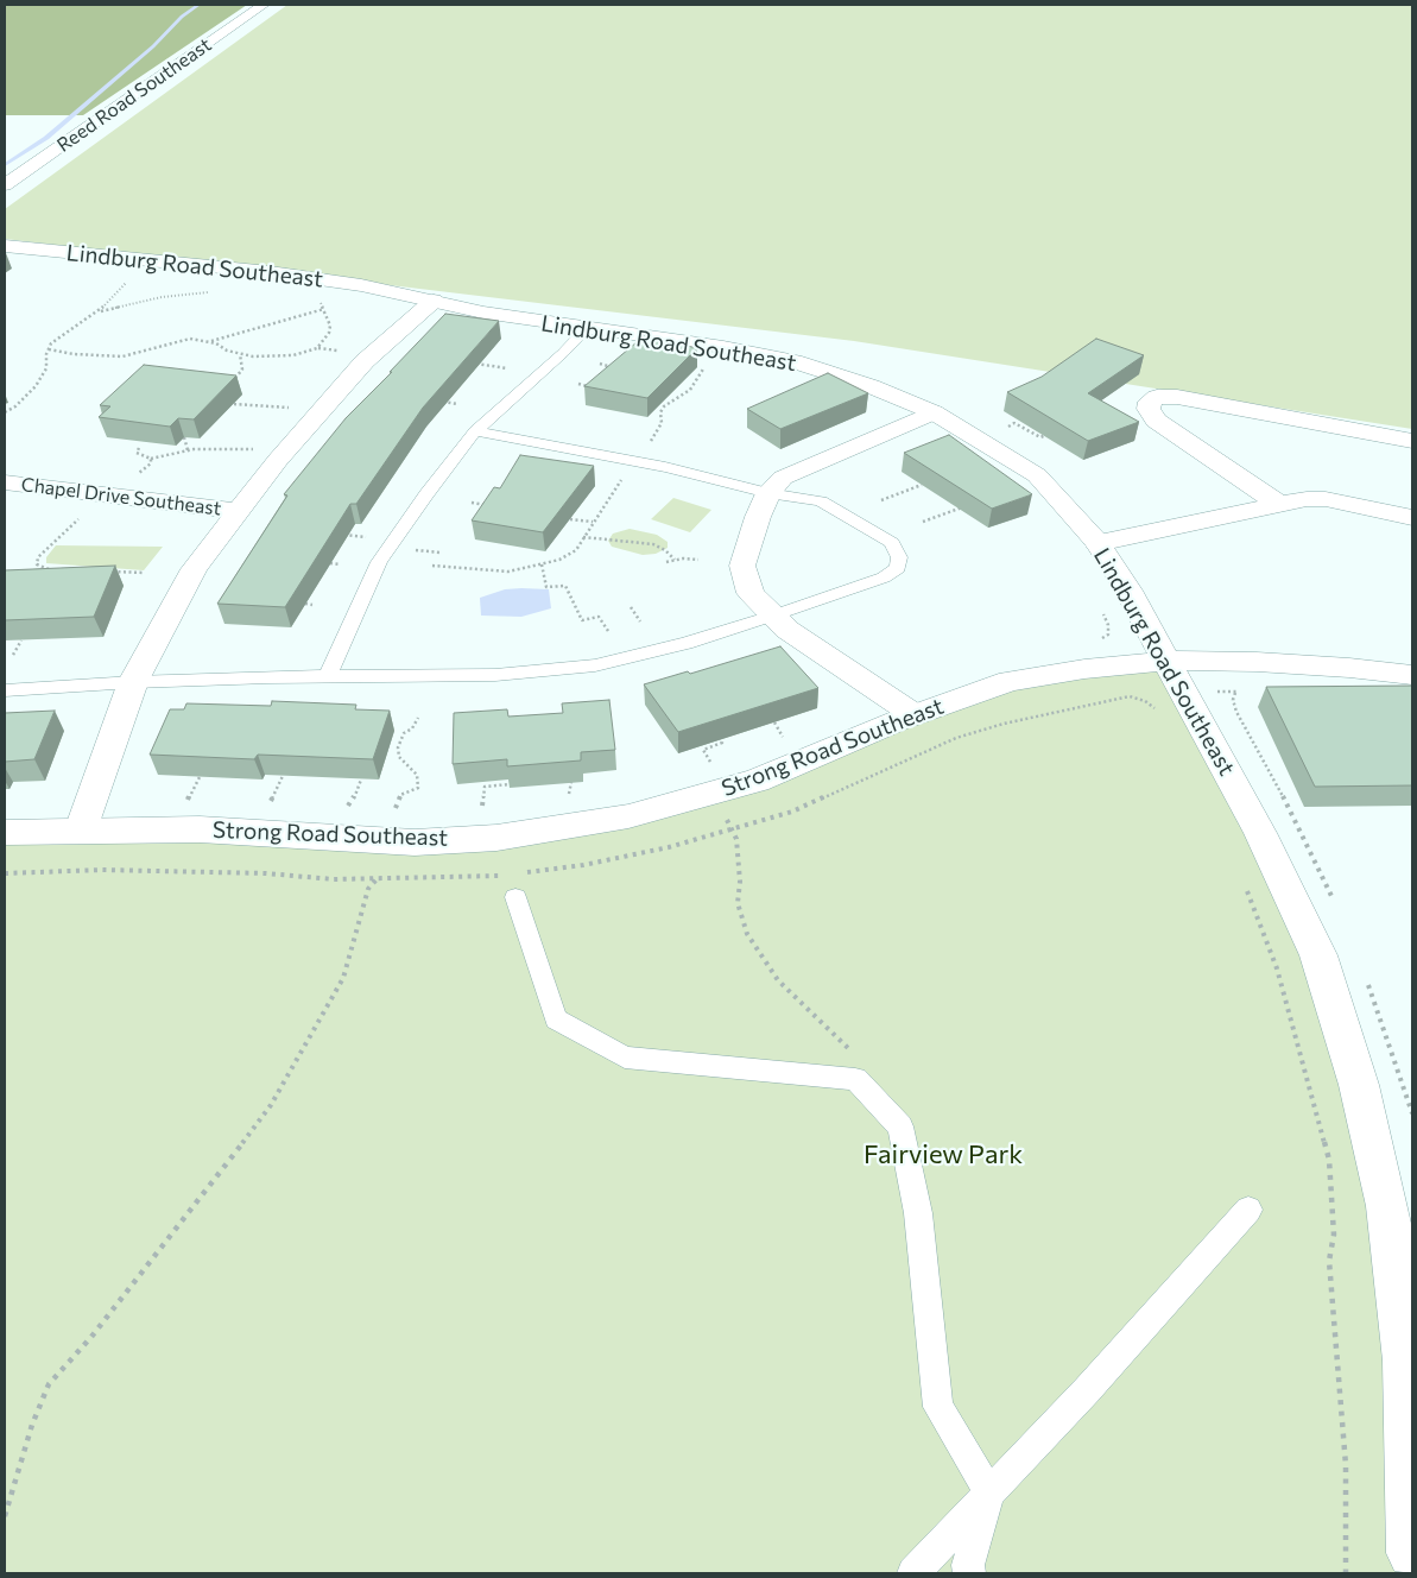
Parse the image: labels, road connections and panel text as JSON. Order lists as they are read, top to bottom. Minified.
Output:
{"streets":{"street":["Reed Road Southeast","Lindburg Road Southeast","Chapel Drive Southeast","Strong Road Southeast"]},"crossings":[["Lindburg Road Southeast","Strong Road Southeast"]],"parks":["Fairview Park"]}
